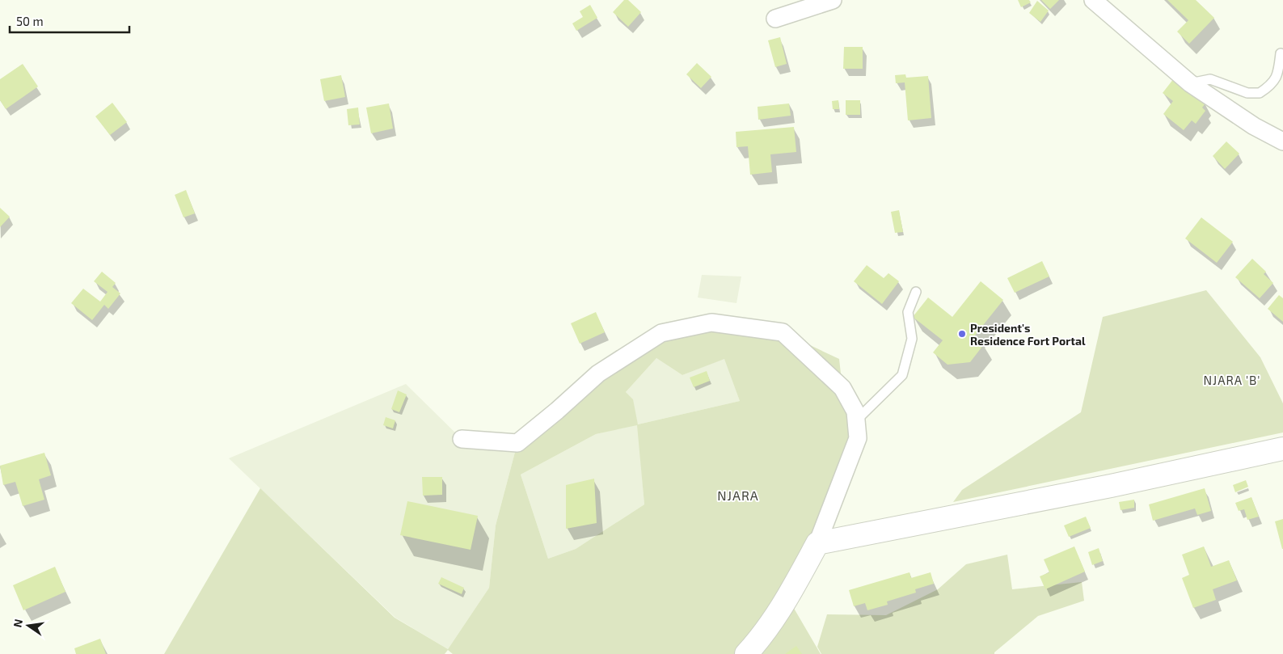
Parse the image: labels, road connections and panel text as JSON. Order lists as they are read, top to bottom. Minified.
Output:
{"districts":["NJARA 'B'","NJARA"],"places":["President's Residence Fort Portal"],"scale_bar":"50 m","north":"left"}
